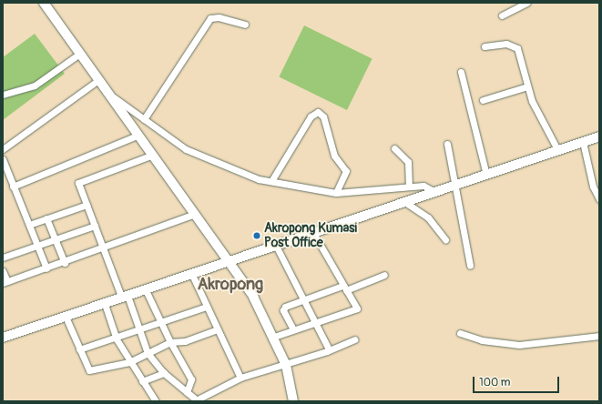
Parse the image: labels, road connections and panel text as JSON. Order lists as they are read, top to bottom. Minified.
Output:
{"districts":["Akropong"],"places":["Akropong Kumasi Post Office"],"scale_bar":"100 m"}
